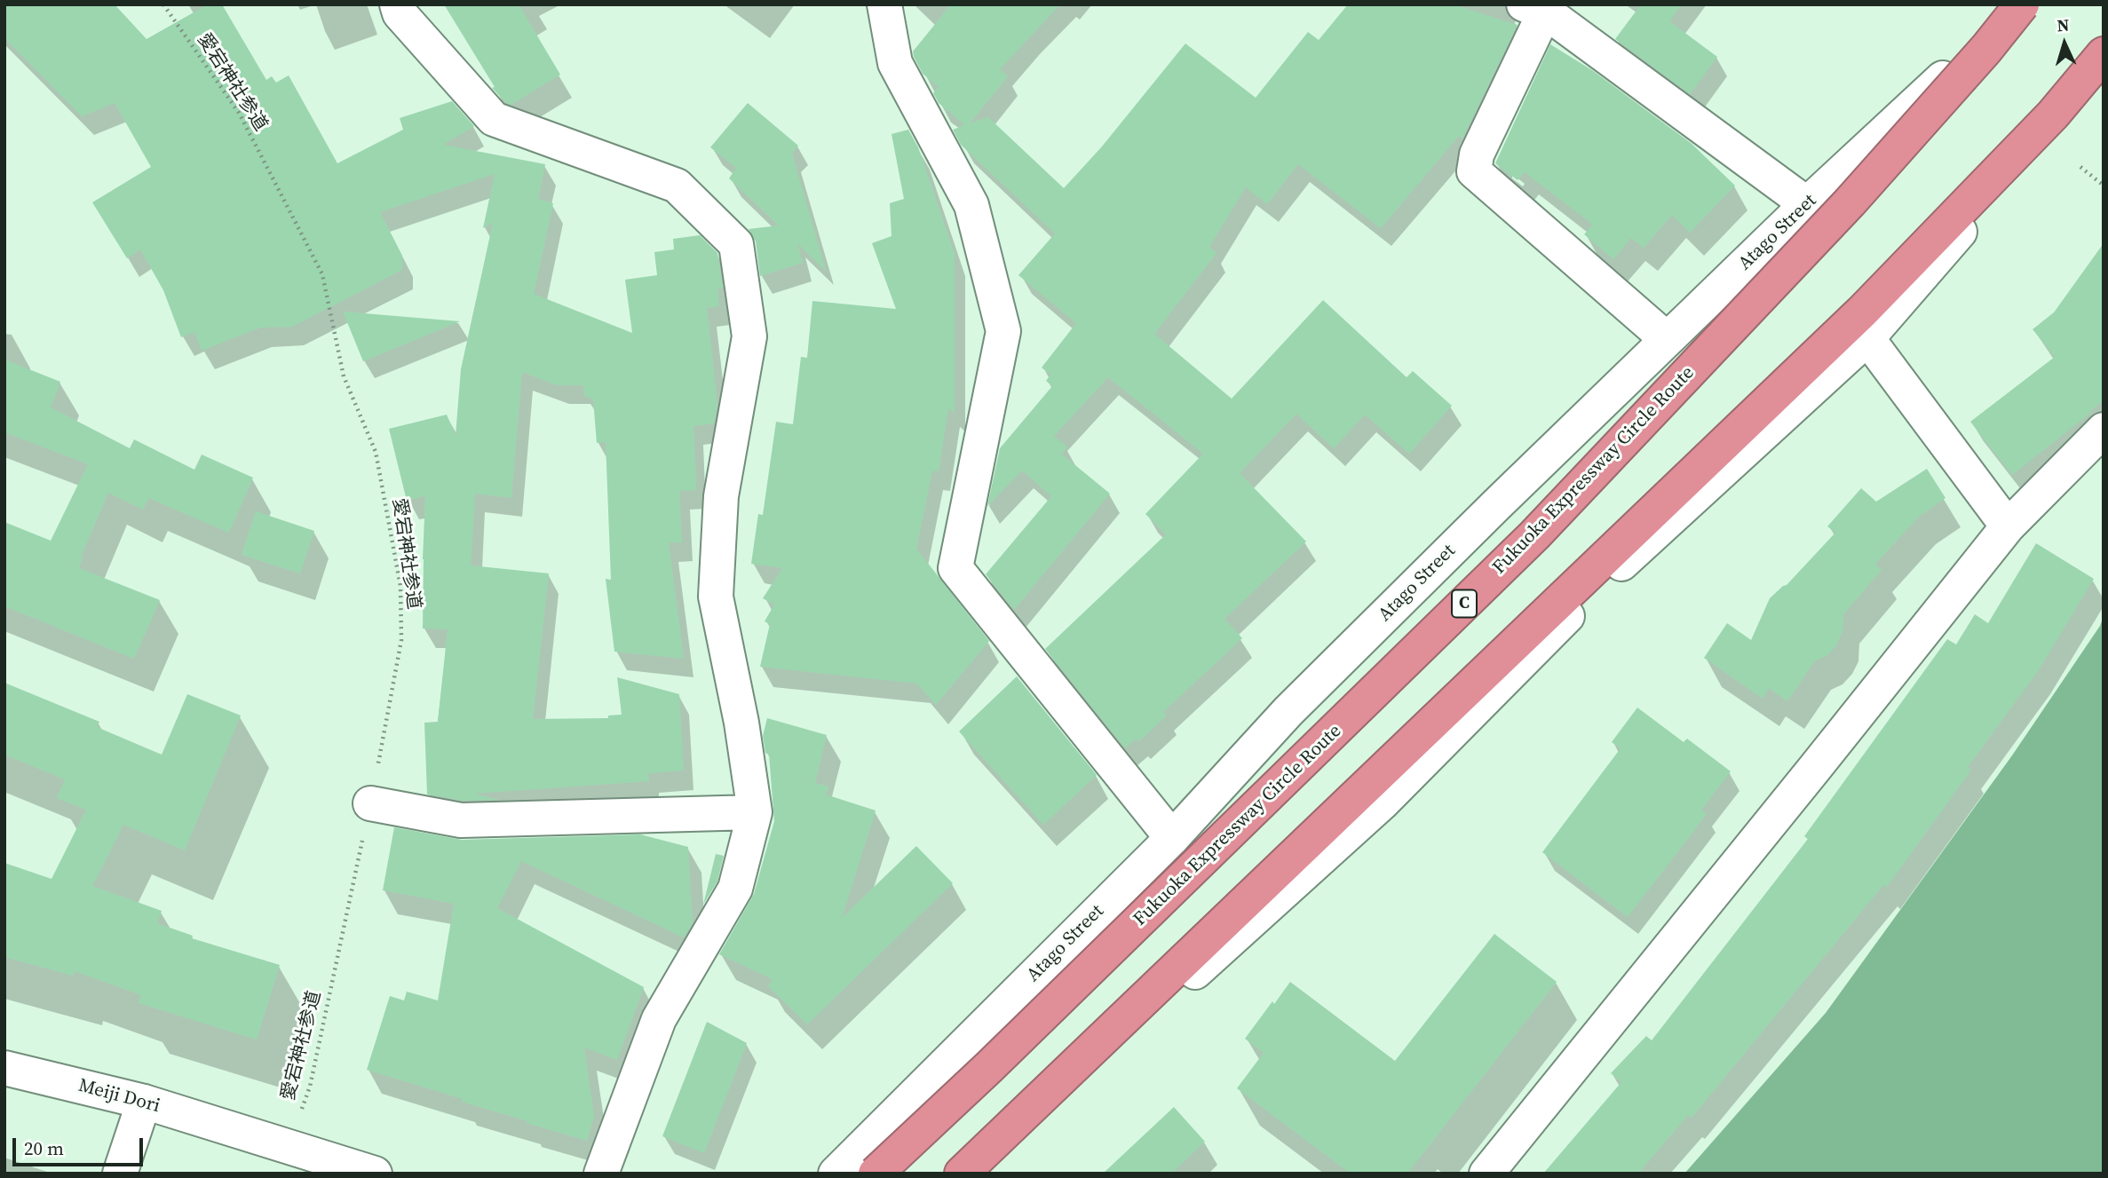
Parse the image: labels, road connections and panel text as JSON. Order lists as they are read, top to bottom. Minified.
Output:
{"streets":{"highway":["Fukuoka Expressway Circle Route","C"],"street":["Atago Street","Meiji Dori"],"path":["愛宕神社参道"]},"crossings":[["愛宕神社参道","Meiji Dori"]],"scale_bar":"20 m","north":"top"}
